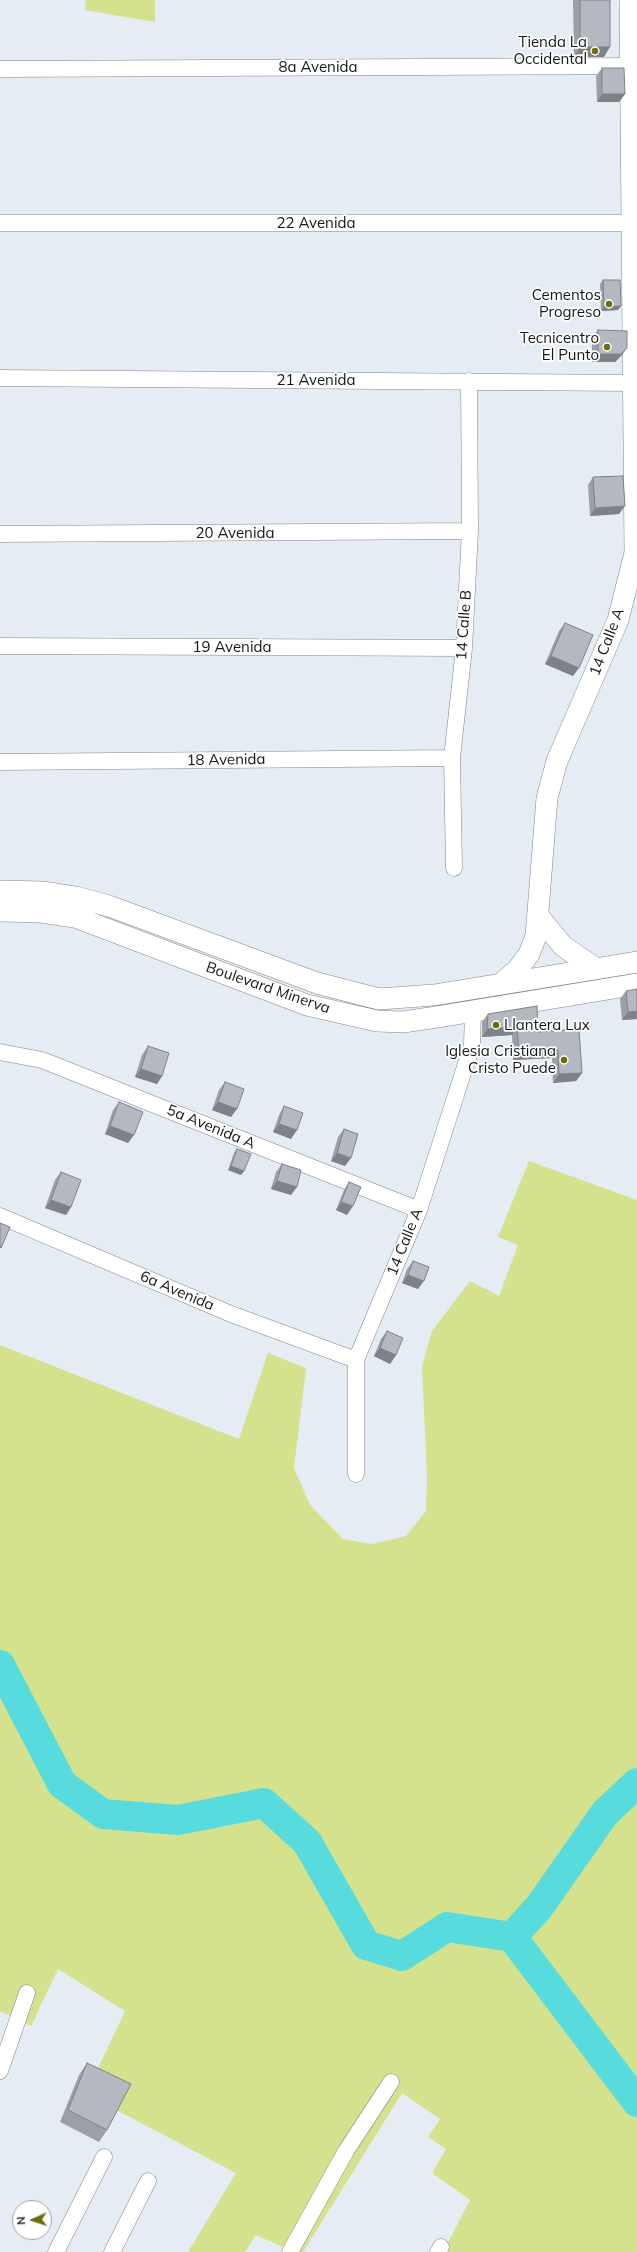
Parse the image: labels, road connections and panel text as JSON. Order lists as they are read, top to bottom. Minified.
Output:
{"streets":{"street":["8a Avenida","22 Avenida","21 Avenida","20 Avenida","14 Calle B","14 Calle A","19 Avenida","18 Avenida","Boulevard Minerva","5a Avenida A","6a Avenida"]},"crossings":[["8a Avenida","14 Calle A"],["22 Avenida","14 Calle A"],["21 Avenida","14 Calle B"],["21 Avenida","14 Calle A"],["20 Avenida","14 Calle B"],["14 Calle B","19 Avenida"],["14 Calle B","18 Avenida"],["14 Calle A","Boulevard Minerva"],["14 Calle A","5a Avenida A"],["14 Calle A","6a Avenida"]],"places":["Tienda La Occidental","Cementos Progreso","Tecnicentro El Punto","Llantera Lux","Iglesia Cristiana Cristo Puede"],"north":"left"}
